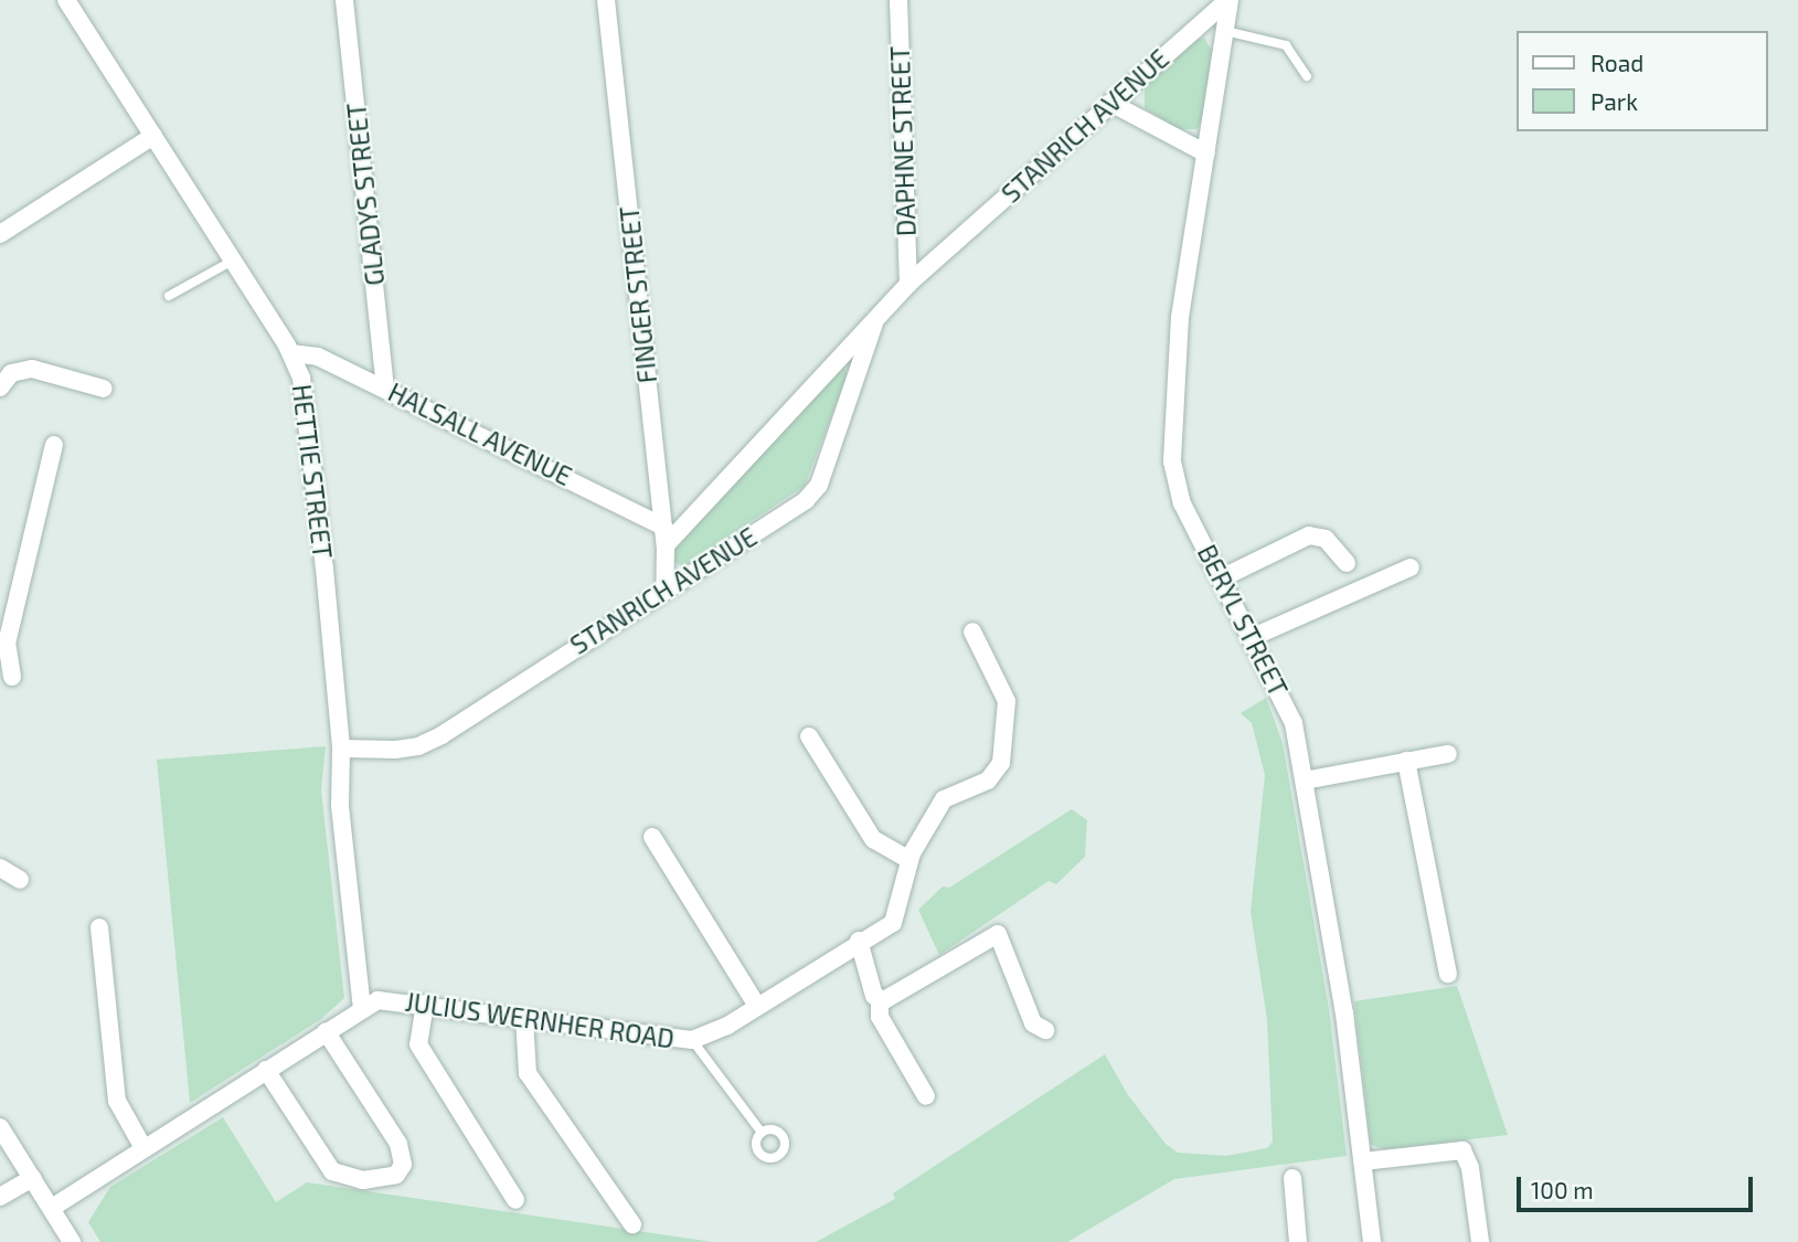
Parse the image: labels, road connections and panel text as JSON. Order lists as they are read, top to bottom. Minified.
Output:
{"streets":{"street":["STANRICH AVENUE","DAPHNE STREET","GLADYS STREET","FINGER STREET","HALSALL AVENUE","HETTIE STREET","BERYL STREET","JULIUS WERNHER ROAD"]},"crossings":[["STANRICH AVENUE","DAPHNE STREET"],["STANRICH AVENUE","FINGER STREET"],["STANRICH AVENUE","HETTIE STREET"],["STANRICH AVENUE","BERYL STREET"],["GLADYS STREET","HALSALL AVENUE"],["FINGER STREET","HALSALL AVENUE"],["HALSALL AVENUE","HETTIE STREET"],["HETTIE STREET","JULIUS WERNHER ROAD"]],"legend":["Road","Park"],"scale_bar":"100 m"}
